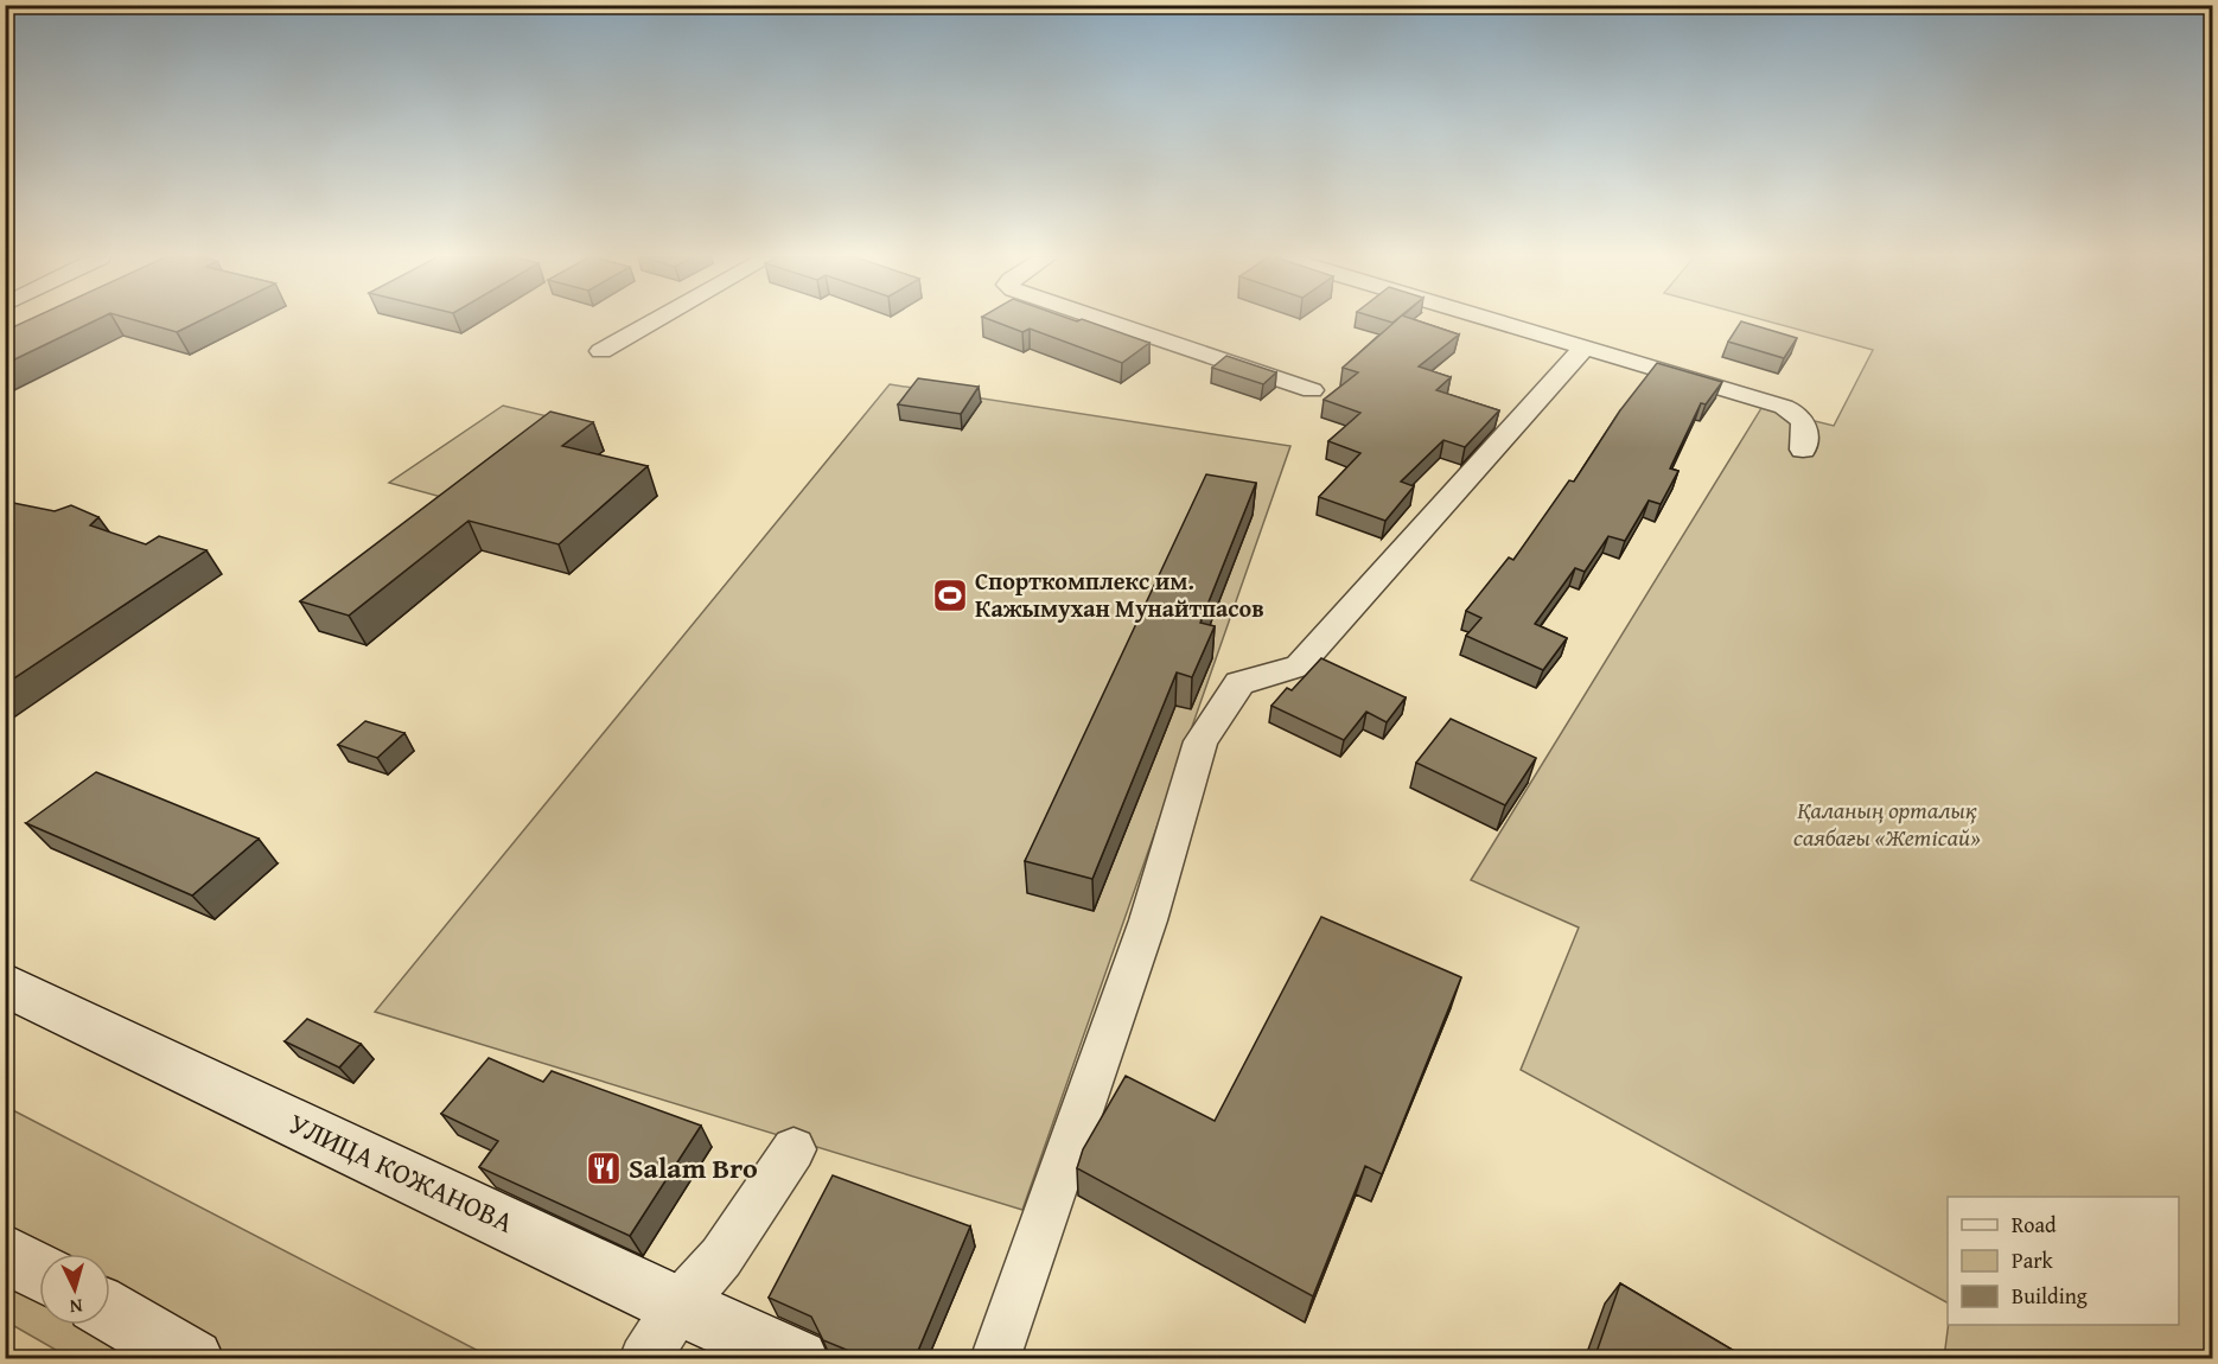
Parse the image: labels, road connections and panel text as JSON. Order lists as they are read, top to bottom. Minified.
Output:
{"streets":{"street":["УЛИЦА КОЖАНОВА"]},"parks":["Қаланың орталық саябағы «Жетісай»"],"places":{"sports":["Спорткомплекс им. Кажымухан Мунайтпасов"],"restaurant":["Salam Bro"]},"legend":["Road","Park","Building"],"north":"bottom"}
